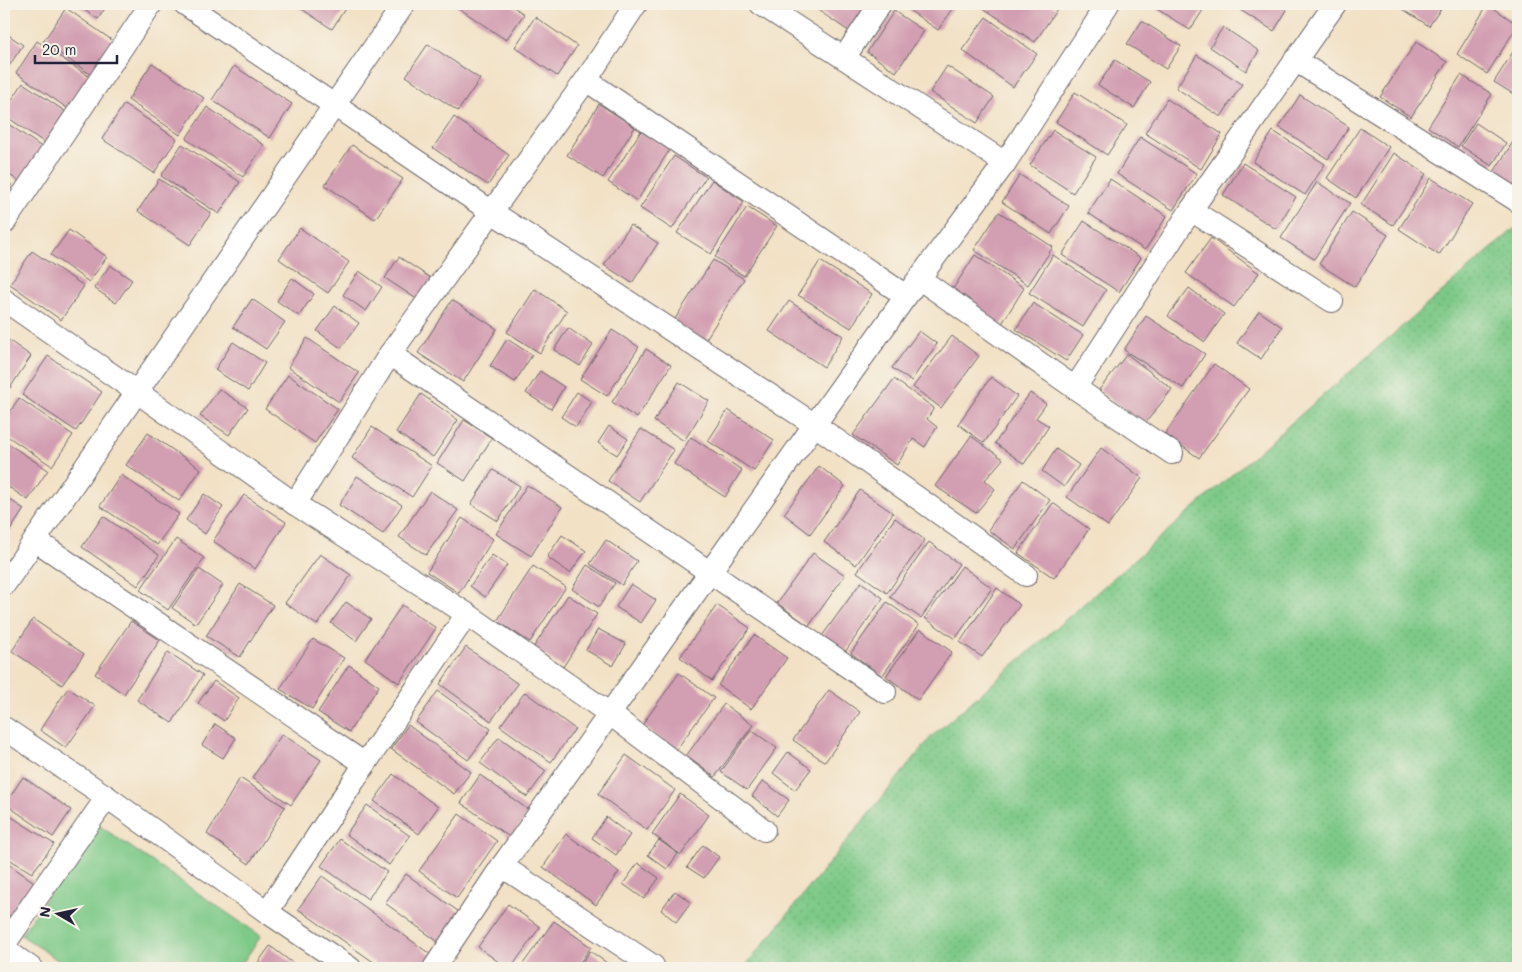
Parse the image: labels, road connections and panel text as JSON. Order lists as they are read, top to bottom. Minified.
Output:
{"scale_bar":"20 m","north":"left"}
